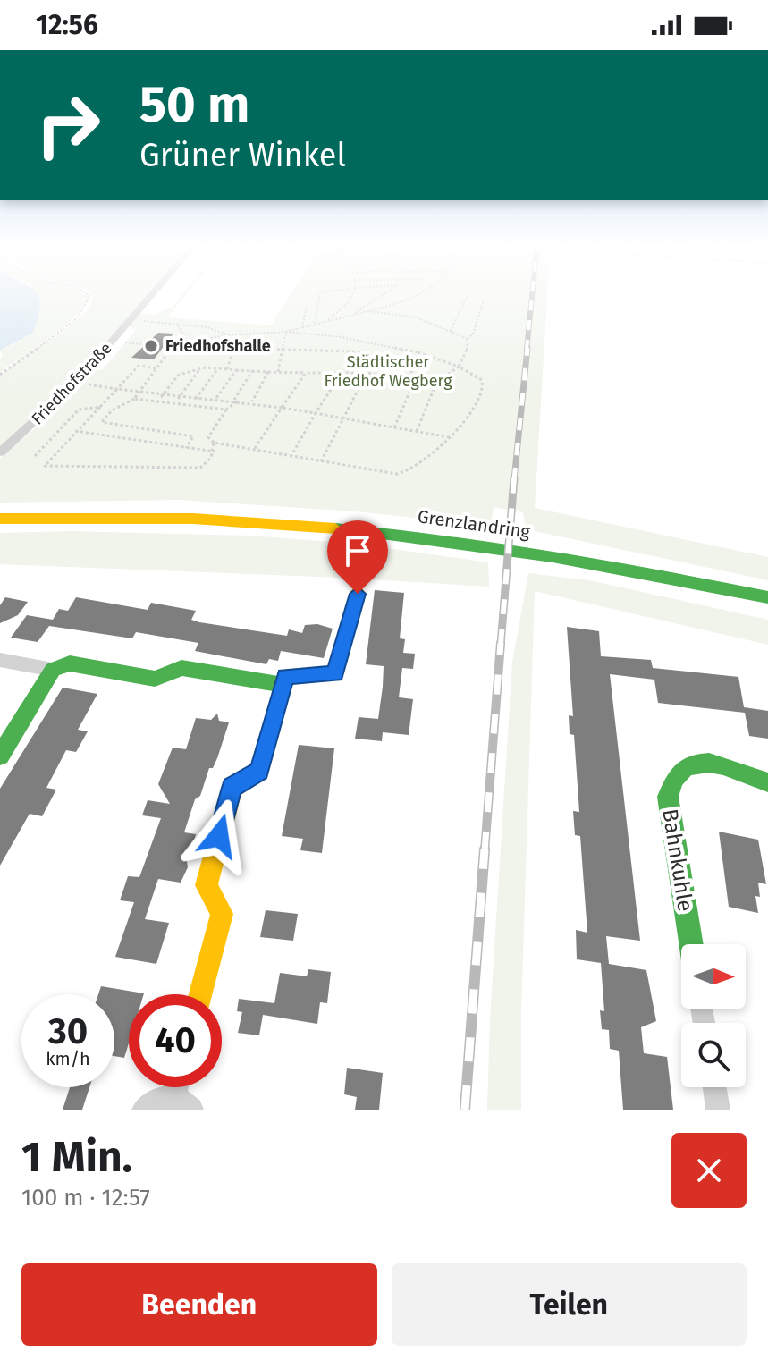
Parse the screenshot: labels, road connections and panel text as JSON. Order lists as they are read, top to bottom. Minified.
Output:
{"streets":{"street":["Friedhofstraße","Grenzlandring","Bahnkuhle"]},"parks":["Städtischer Friedhof Wegberg"],"places":["Friedhofshalle"],"north":"right","page":{"status":"12:56","turn":["50 m","Grüner Winkel"],"speed":"30 km/h","limit":"40","heading":["1 Min.","100 m · 12:57"],"buttons":["Beenden","Teilen"]}}
